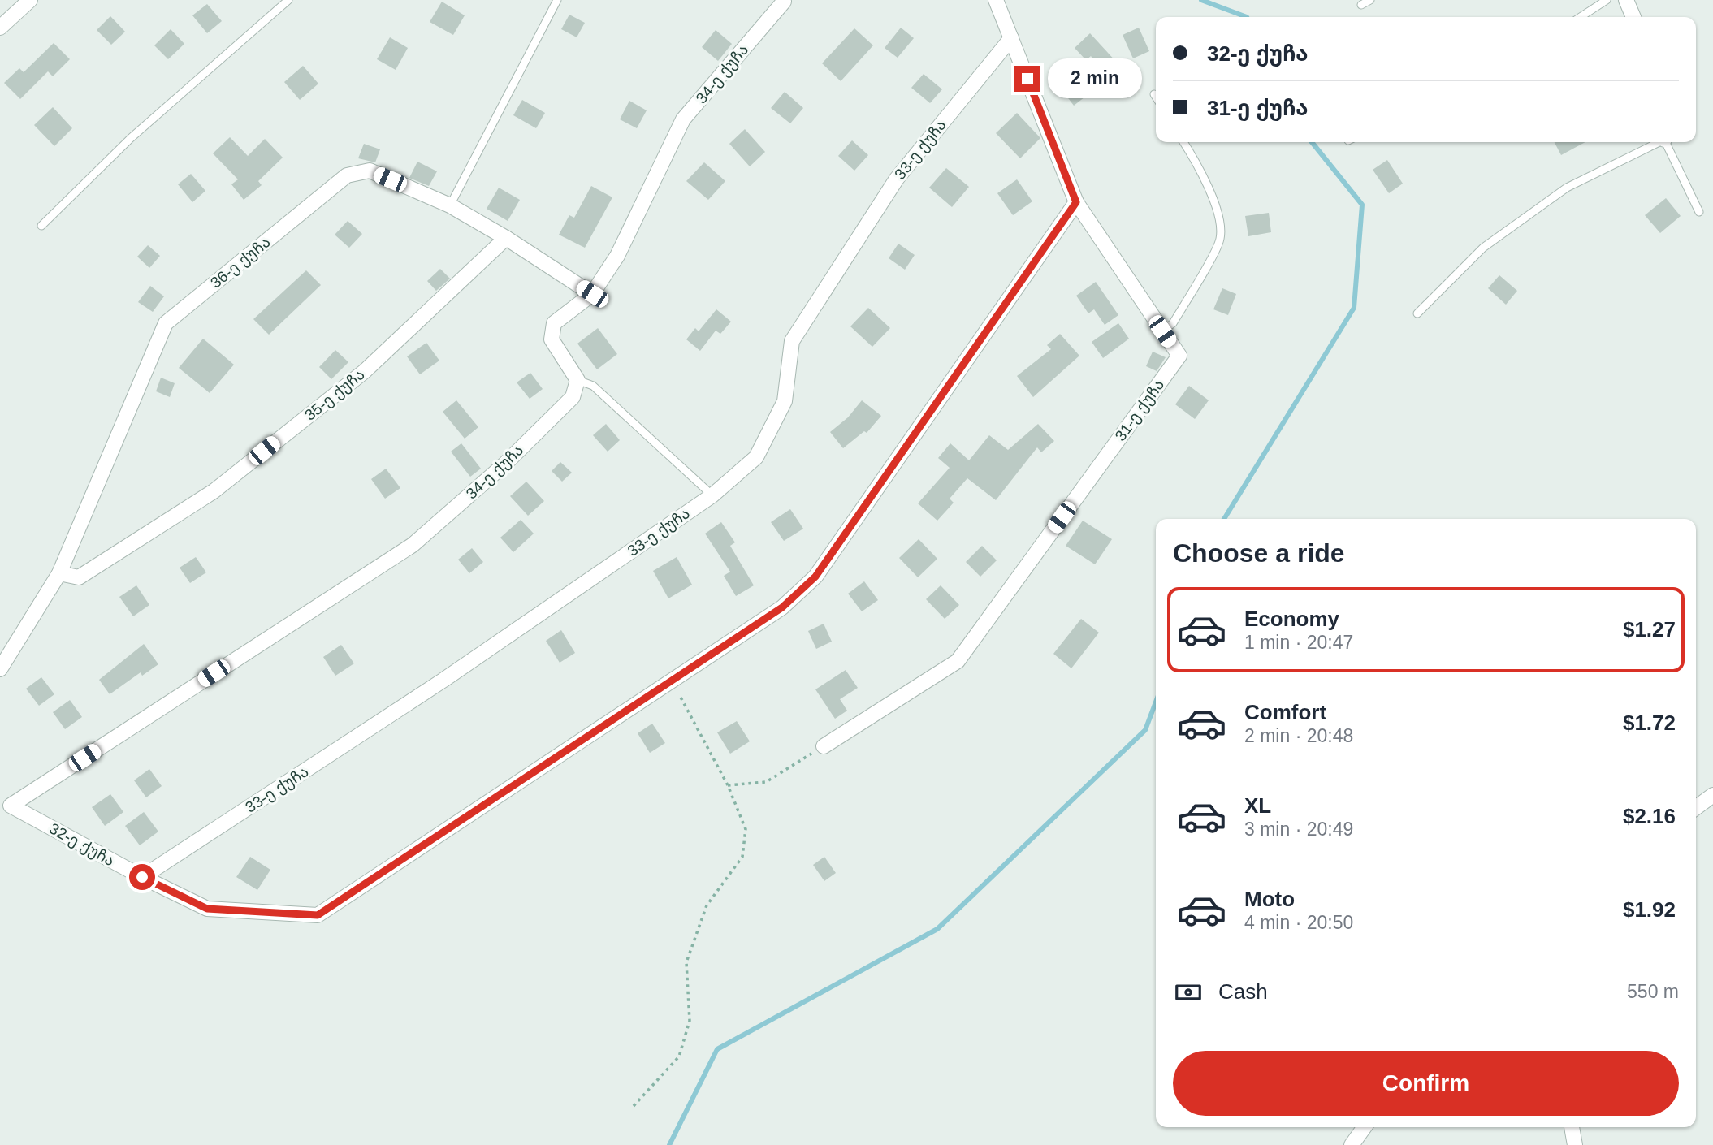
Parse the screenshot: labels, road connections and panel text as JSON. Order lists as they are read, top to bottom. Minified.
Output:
{"streets":{"street":["34-ე ქუჩა","33-ე ქუჩა","36-ე ქუჩა","35-ე ქუჩა","31-ე ქუჩა","32-ე ქუჩა"]},"crossings":[["34-ე ქუჩა","32-ე ქუჩა"],["33-ე ქუჩა","31-ე ქუჩა"],["33-ე ქუჩა","32-ე ქუჩა"],["36-ე ქუჩა","35-ე ქუჩა"],["31-ე ქუჩა","32-ე ქუჩა"]],"page":{"banner":["32-ე ქუჩა","31-ე ქუჩა"],"bubble":"2 min","heading":"Choose a ride","list":[{"name":"Economy","note":"1 min · 20:47","value":"$1.27"},{"name":"Comfort","note":"2 min · 20:48","value":"$1.72"},{"name":"XL","note":"3 min · 20:49","value":"$2.16"},{"name":"Moto","note":"4 min · 20:50","value":"$1.92"}],"pay":["Cash","550 m"],"buttons":"Confirm"}}
